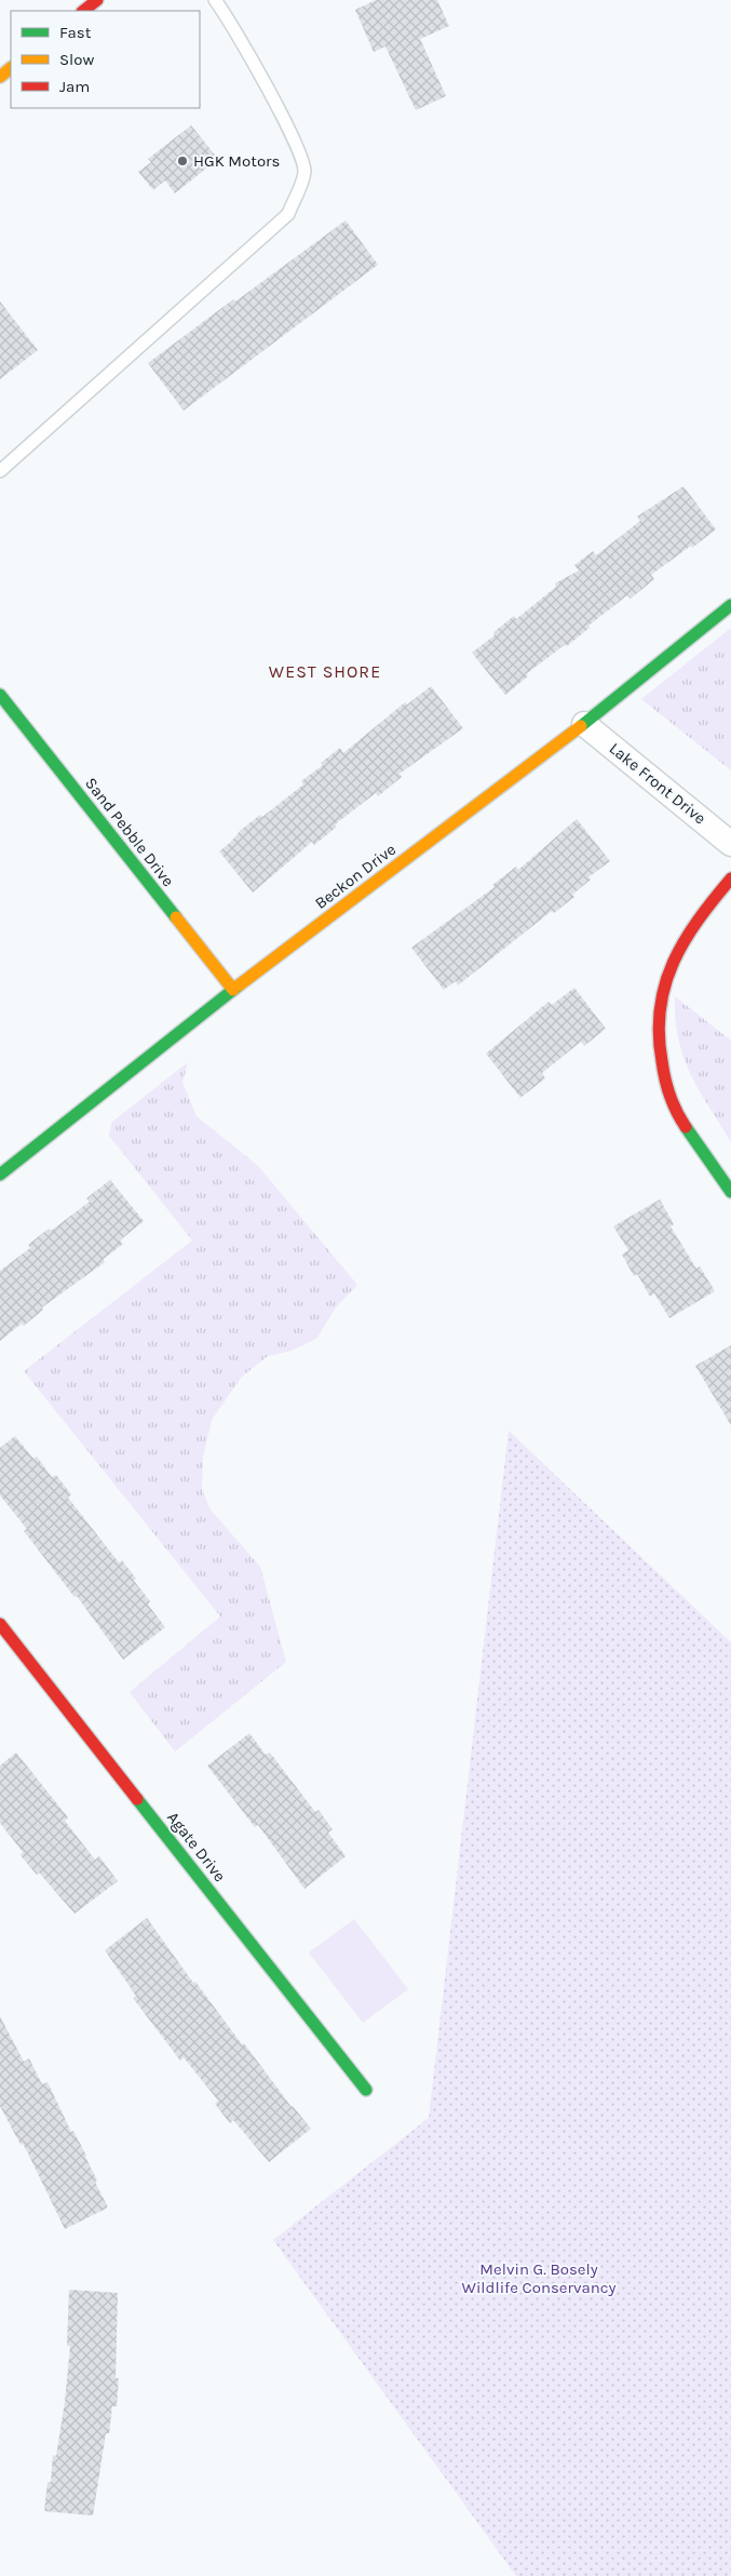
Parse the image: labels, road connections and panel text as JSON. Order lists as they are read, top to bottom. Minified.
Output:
{"streets":{"main road":["Sand Pebble Drive","Beckon Drive","Agate Drive"],"street":["Lake Front Drive"]},"crossings":[["Lake Front Drive","Beckon Drive"],["Sand Pebble Drive","Beckon Drive"]],"districts":["WEST SHORE"],"parks":["Melvin G. Bosely Wildlife Conservancy"],"places":["HGK Motors"],"legend":["Fast","Slow","Jam"]}
